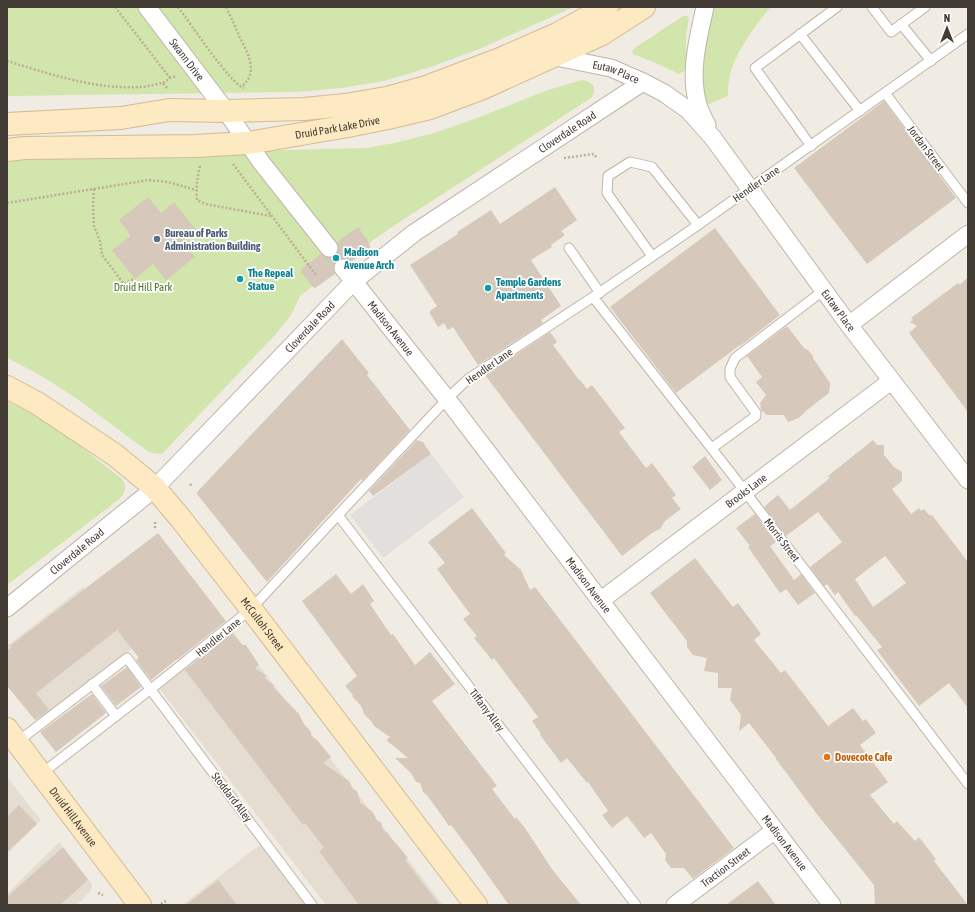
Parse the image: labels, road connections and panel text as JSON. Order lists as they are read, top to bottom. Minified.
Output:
{"streets":{"main road":["Druid Park Lake Drive","McCulloh Street","Druid Hill Avenue"],"street":["Swann Drive","Eutaw Place","Cloverdale Road","Madison Avenue","Brooks Lane","Traction Street"],"lane":["Jordan Street","Hendler Lane","Morris Street","Tiffany Alley","Stoddard Alley"]},"crossings":[["Swann Drive","Druid Park Lake Drive"],["Eutaw Place","Druid Park Lake Drive"],["Eutaw Place","Cloverdale Road"],["Eutaw Place","Hendler Lane"],["Eutaw Place","Brooks Lane"],["Cloverdale Road","Madison Avenue"],["Cloverdale Road","McCulloh Street"],["Jordan Street","Hendler Lane"],["Hendler Lane","Madison Avenue"],["Hendler Lane","Morris Street"],["Hendler Lane","McCulloh Street"],["Hendler Lane","Tiffany Alley"],["Hendler Lane","Stoddard Alley"],["Hendler Lane","Druid Hill Avenue"],["Madison Avenue","Brooks Lane"],["Madison Avenue","Traction Street"],["Brooks Lane","Morris Street"]],"parks":["Druid Hill Park"],"places":["Bureau of Parks Administration Building","Madison Avenue Arch","The Repeal Statue","Temple Gardens Apartments","Dovecote Cafe"],"north":"top"}
